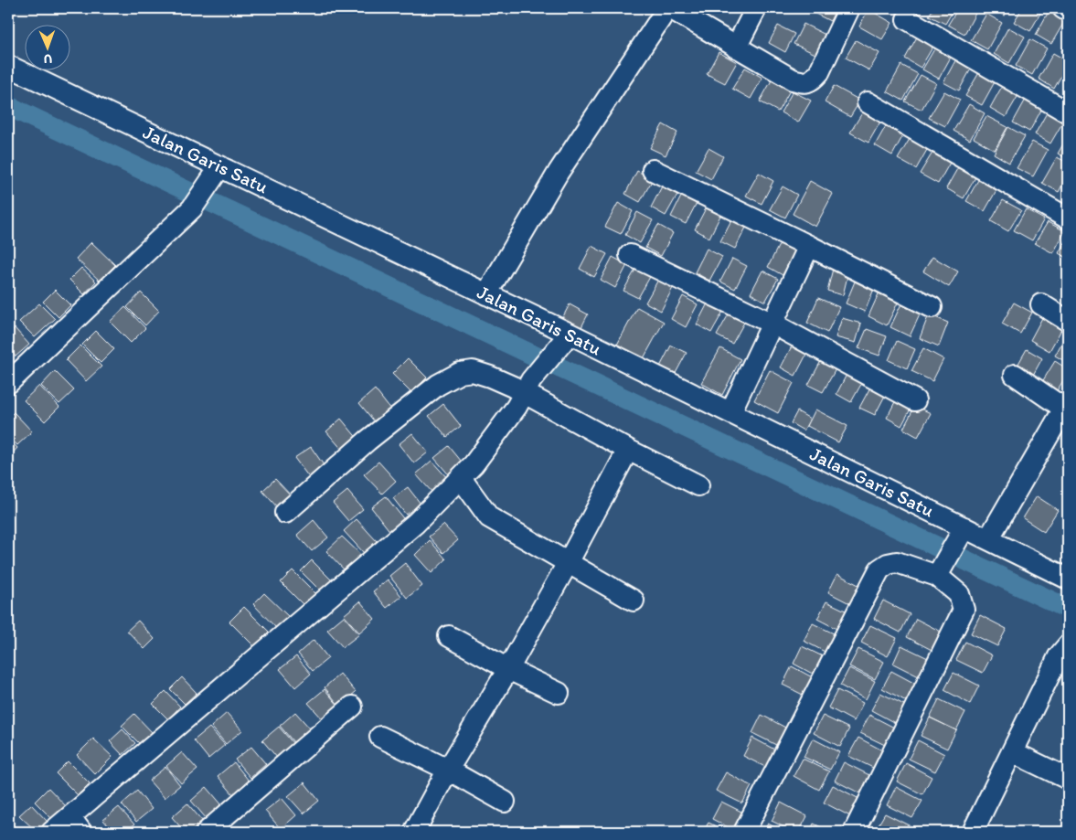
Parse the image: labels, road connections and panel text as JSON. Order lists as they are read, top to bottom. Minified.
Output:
{"streets":{"street":["Jalan Garis Satu"]},"north":"bottom"}
